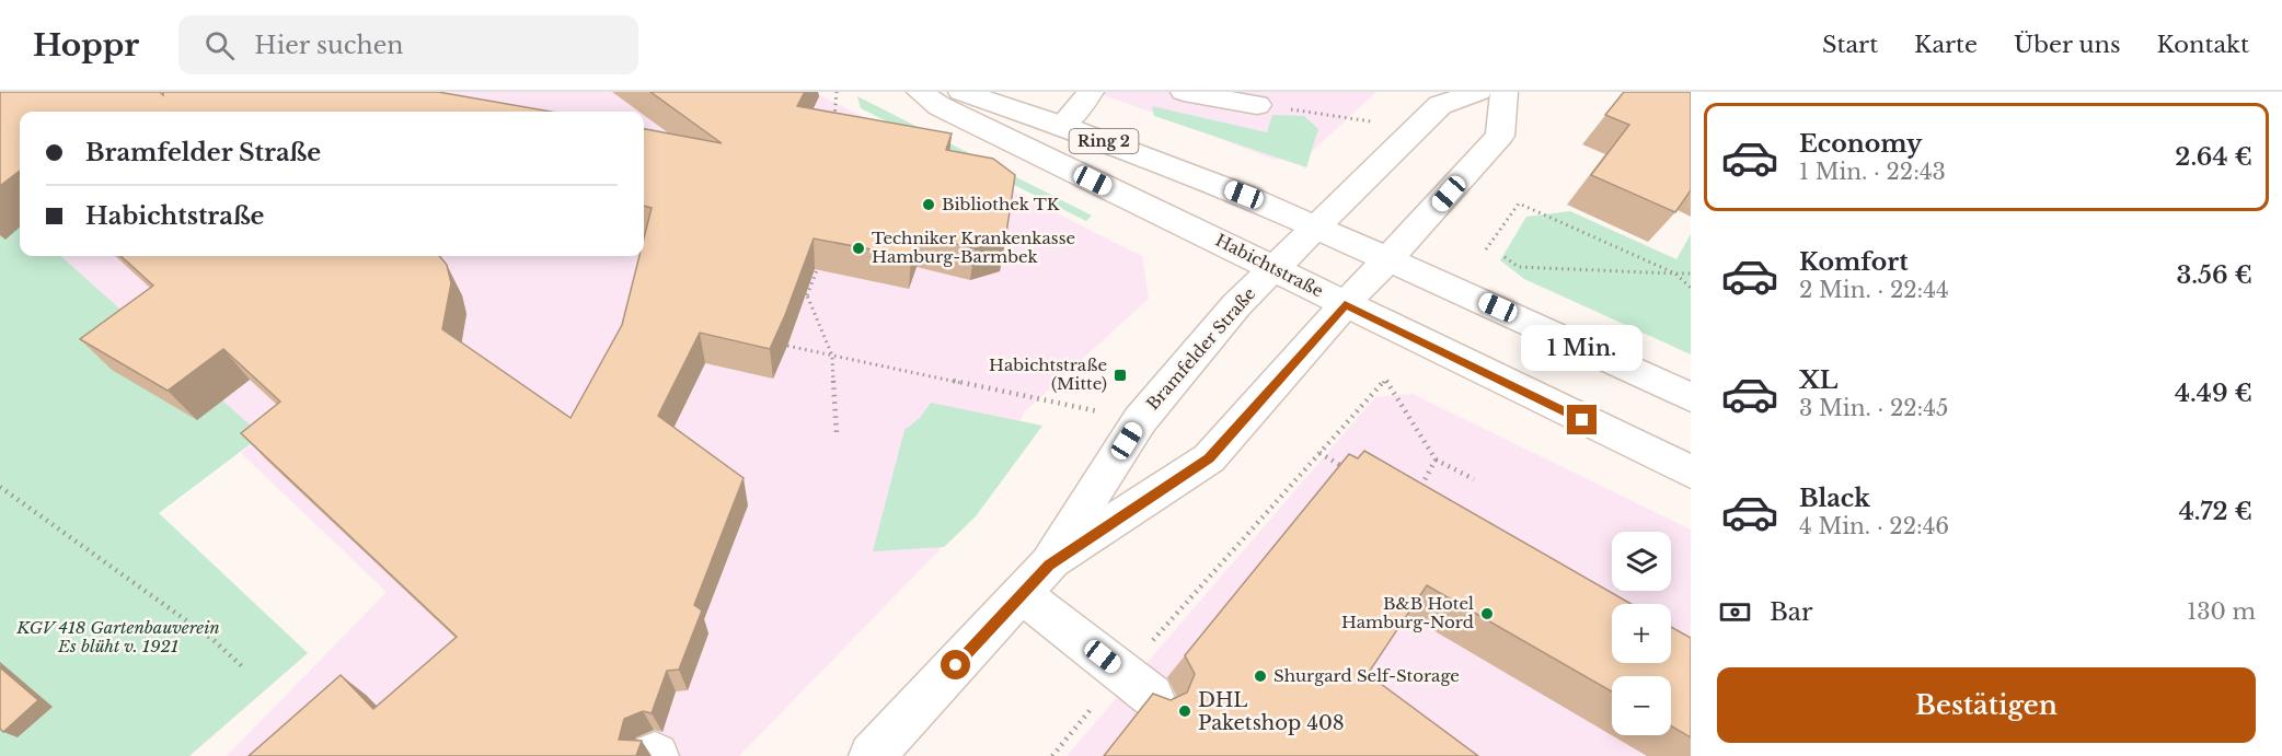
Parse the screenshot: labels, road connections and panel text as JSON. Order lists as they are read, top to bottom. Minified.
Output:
{"streets":{"main road":["Ring 2","Habichtstraße","Bramfelder Straße"]},"crossings":[["Ring 2","Bramfelder Straße"],["Habichtstraße","Bramfelder Straße"]],"parks":["KGV 418 Gartenbauverein Es blüht v. 1921"],"places":{"other":["Bibliothek TK","Techniker Krankenkasse Hamburg-Barmbek","B&B Hotel Hamburg-Nord","Shurgard Self-Storage","DHL Paketshop 408"],"transit":["Habichtstraße (Mitte)"]},"page":{"header":"Hoppr","search":"Hier suchen","nav":["Start","Karte","Über uns","Kontakt"],"list":[{"name":"Economy","note":"1 Min. · 22:43","value":"2.64 €"},{"name":"Komfort","note":"2 Min. · 22:44","value":"3.56 €"},{"name":"XL","note":"3 Min. · 22:45","value":"4.49 €"},{"name":"Black","note":"4 Min. · 22:46","value":"4.72 €"}],"banner":["Bramfelder Straße","Habichtstraße"],"bubble":"1 Min.","map_buttons":["+","−"],"pay":["Bar","130 m"],"buttons":"Bestätigen"}}
